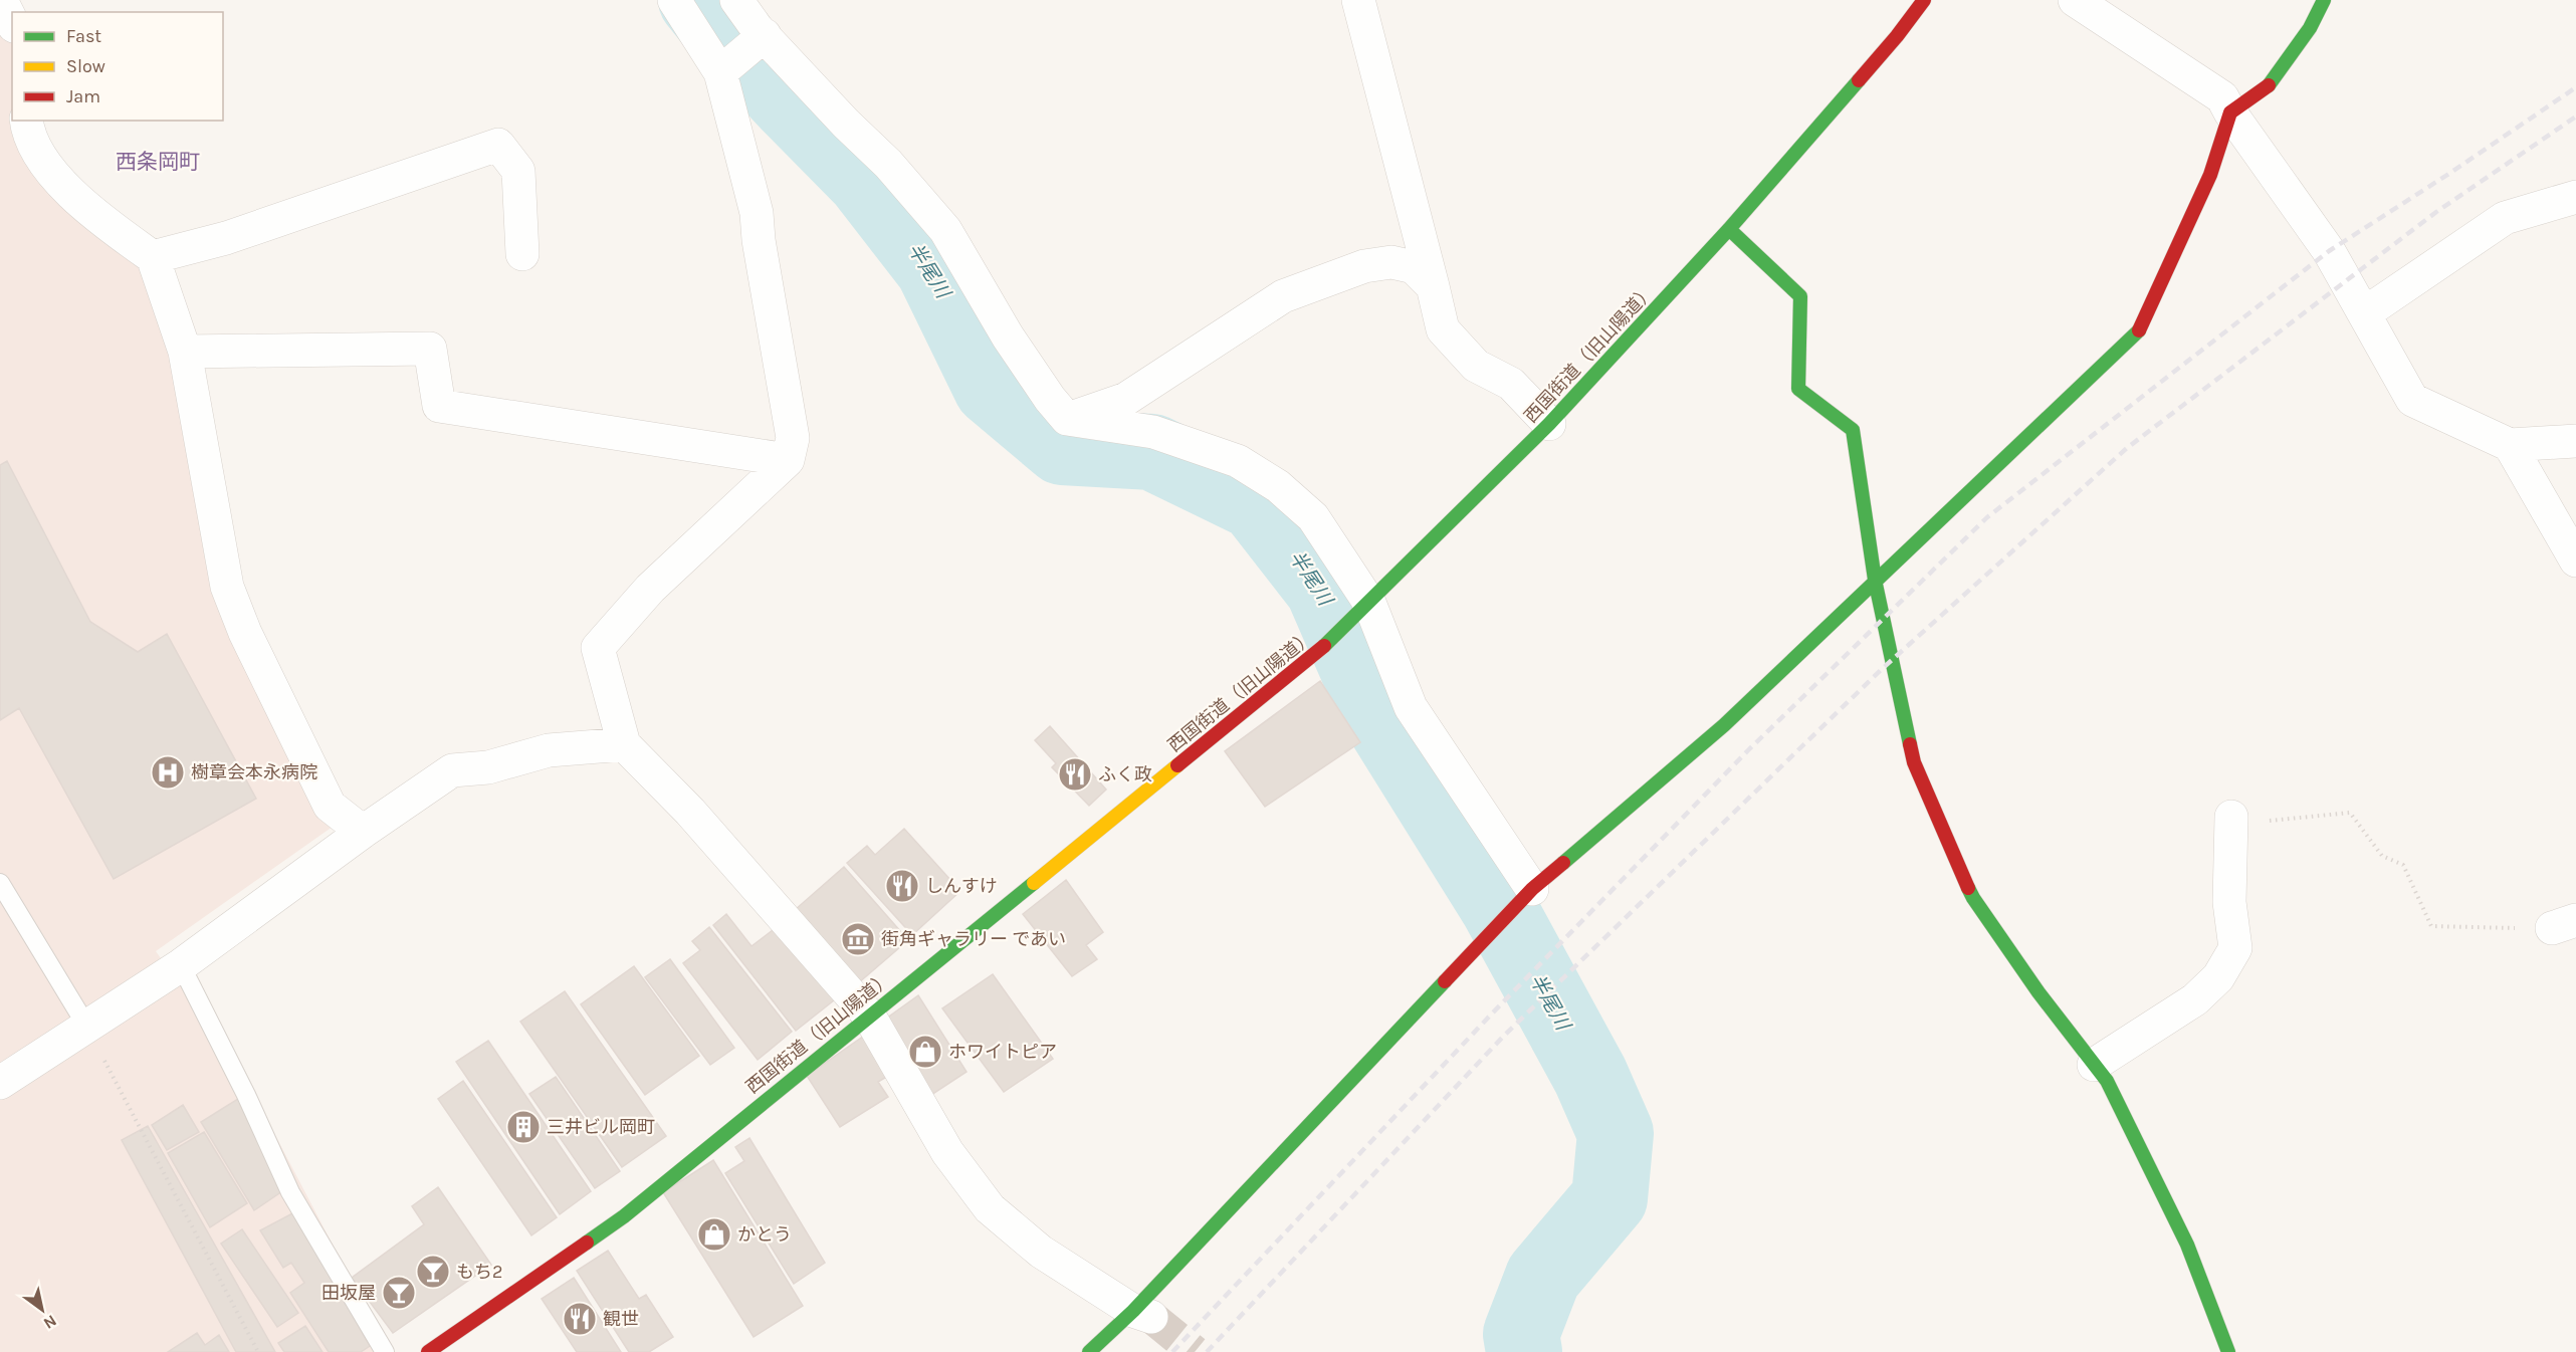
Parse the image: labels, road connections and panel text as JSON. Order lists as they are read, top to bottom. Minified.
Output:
{"streets":{"street":["西国街道（旧山陽道）"]},"districts":["西条岡町"],"water":["半尾川"],"places":{"hospital":["樹章会本永病院"],"restaurant":["ふく政","しんすけ","観世"],"museum":["街角ギャラリー であい"],"shop":["ホワイトピア","かとう"],"building":["三井ビル岡町"],"bar":["もち2","田坂屋"]},"legend":["Fast","Slow","Jam"],"north":"bottom right"}
